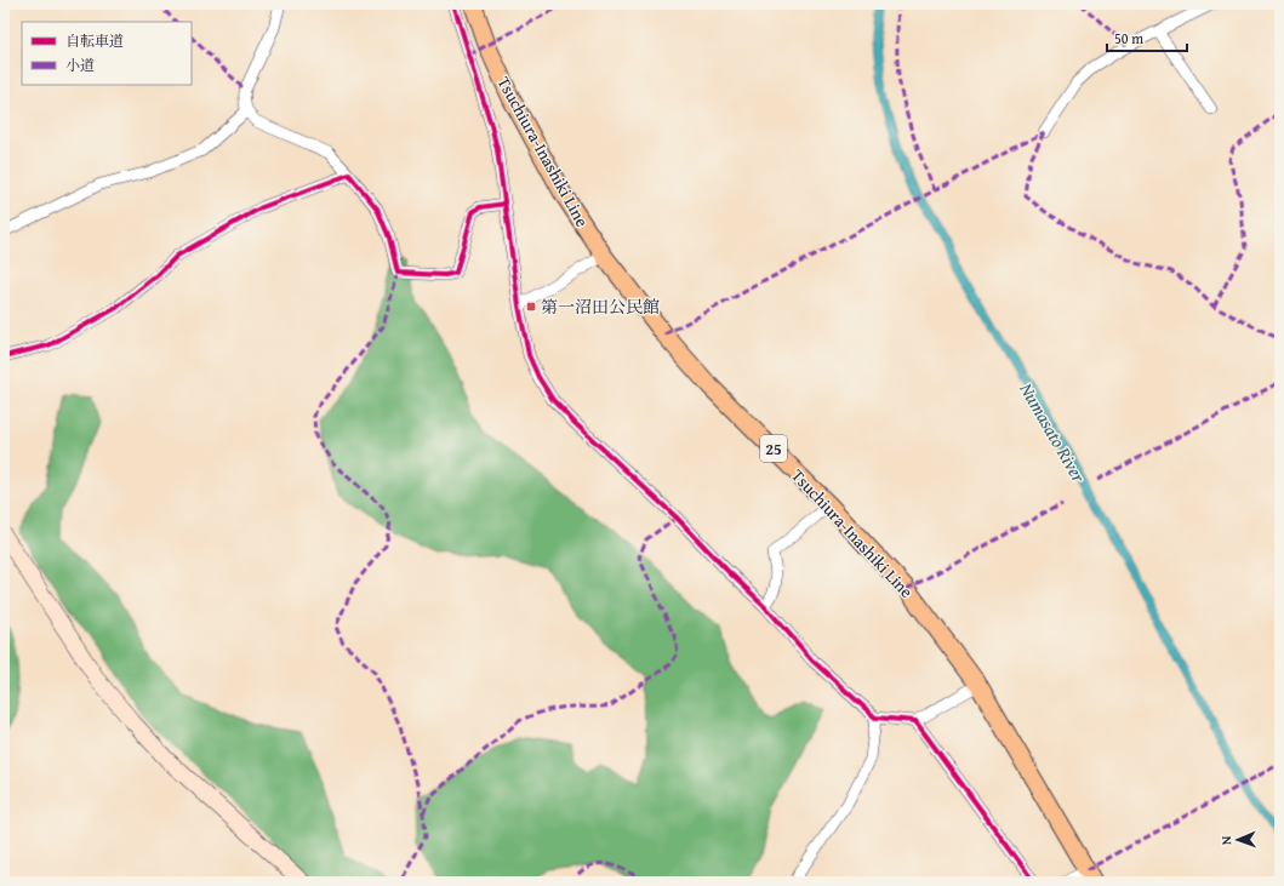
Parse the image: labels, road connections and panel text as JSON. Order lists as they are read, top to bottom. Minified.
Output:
{"streets":{"main road":["Tsuchiura-Inashiki Line","25"]},"water":["Numasato River"],"places":{"transit":["第一沼田公民館"]},"legend":["自転車道","小道"],"scale_bar":"50 m","north":"left"}
